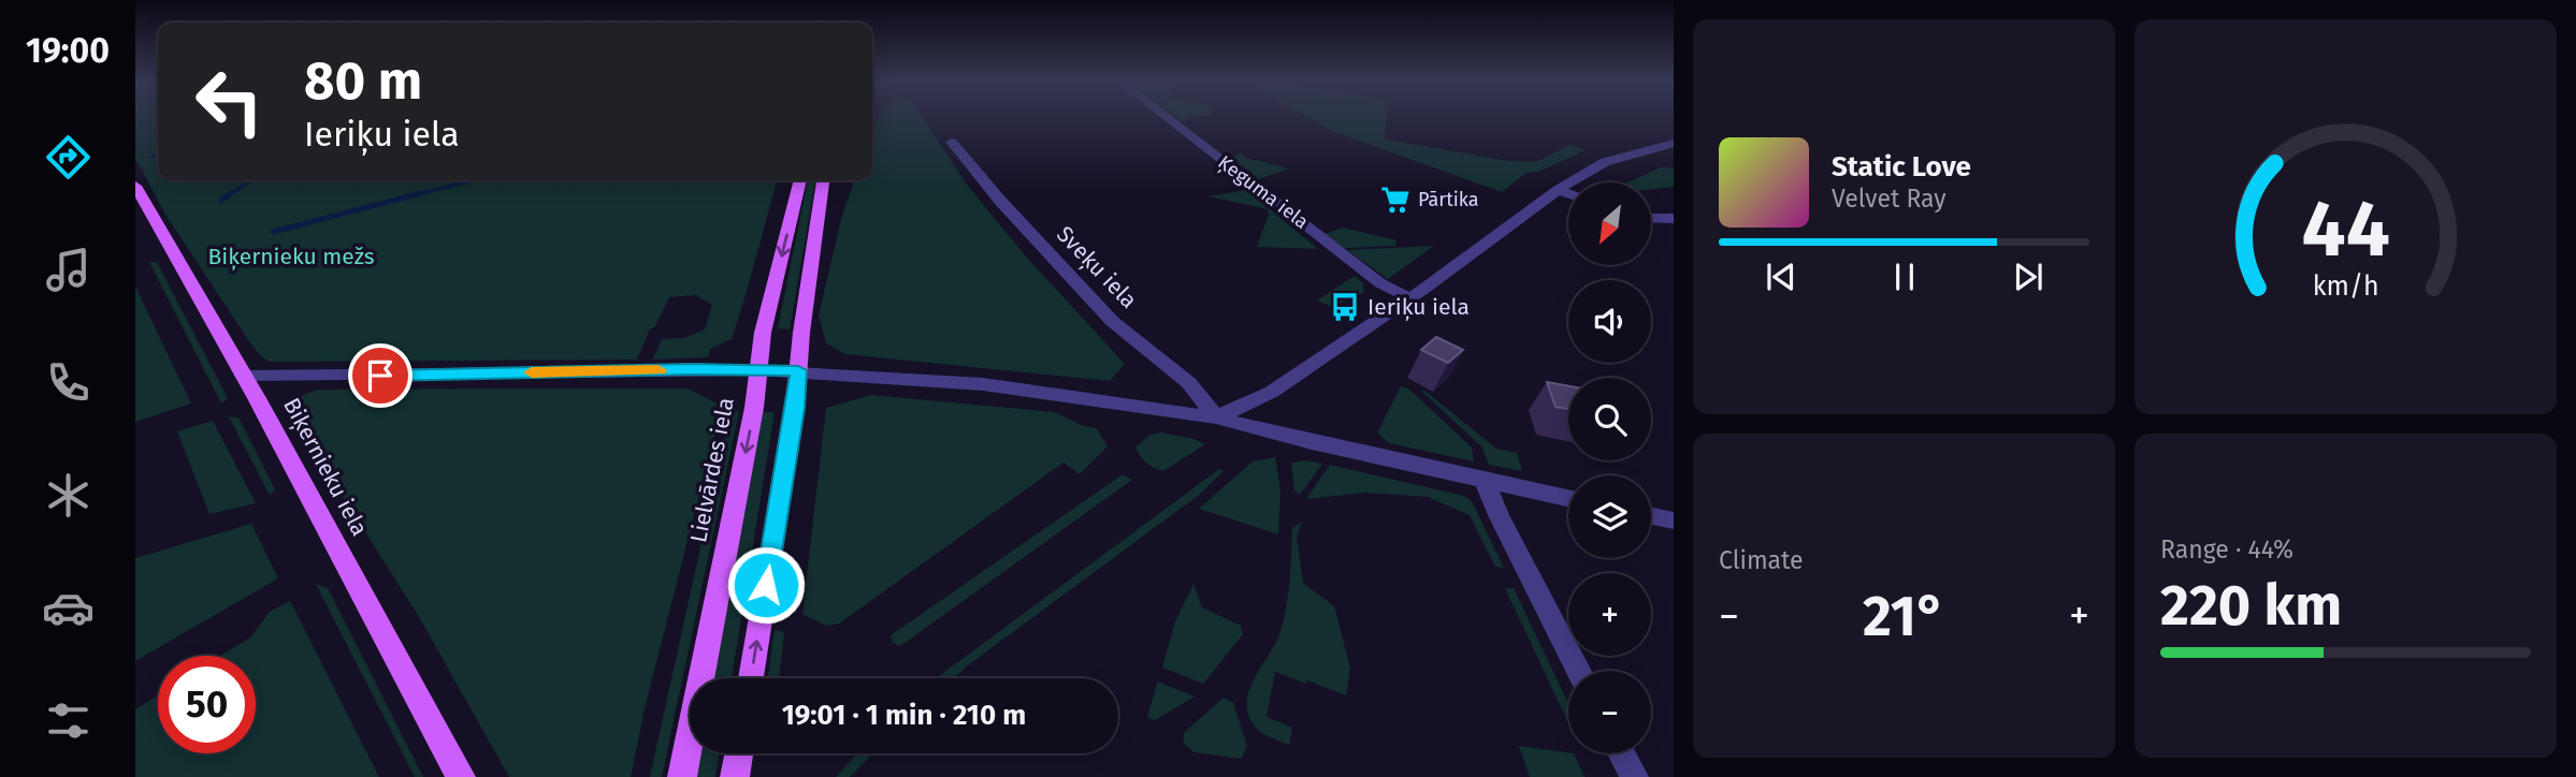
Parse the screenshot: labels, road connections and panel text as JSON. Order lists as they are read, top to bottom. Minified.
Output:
{"streets":{"main road":["Biķernieku iela","Lielvārdes iela"],"street":["Ķeguma iela","Sveķu iela"]},"parks":["Biķernieku mežs"],"places":{"supermarket":["Pārtika"],"bus stop":["Ieriķu iela"]},"north":"bottom left","page":{"tabs":"19:00","turn":["80 m","Ieriķu iela"],"song":["Static Love","Velvet Ray"],"map_buttons":["+","−"],"tile":["Climate",["Range · 44%","220 km"]],"heat":["−","21°","+"],"limit":"50","trip":"19:01 · 1 min · 210 m","gauge":["44","km/h"]}}
